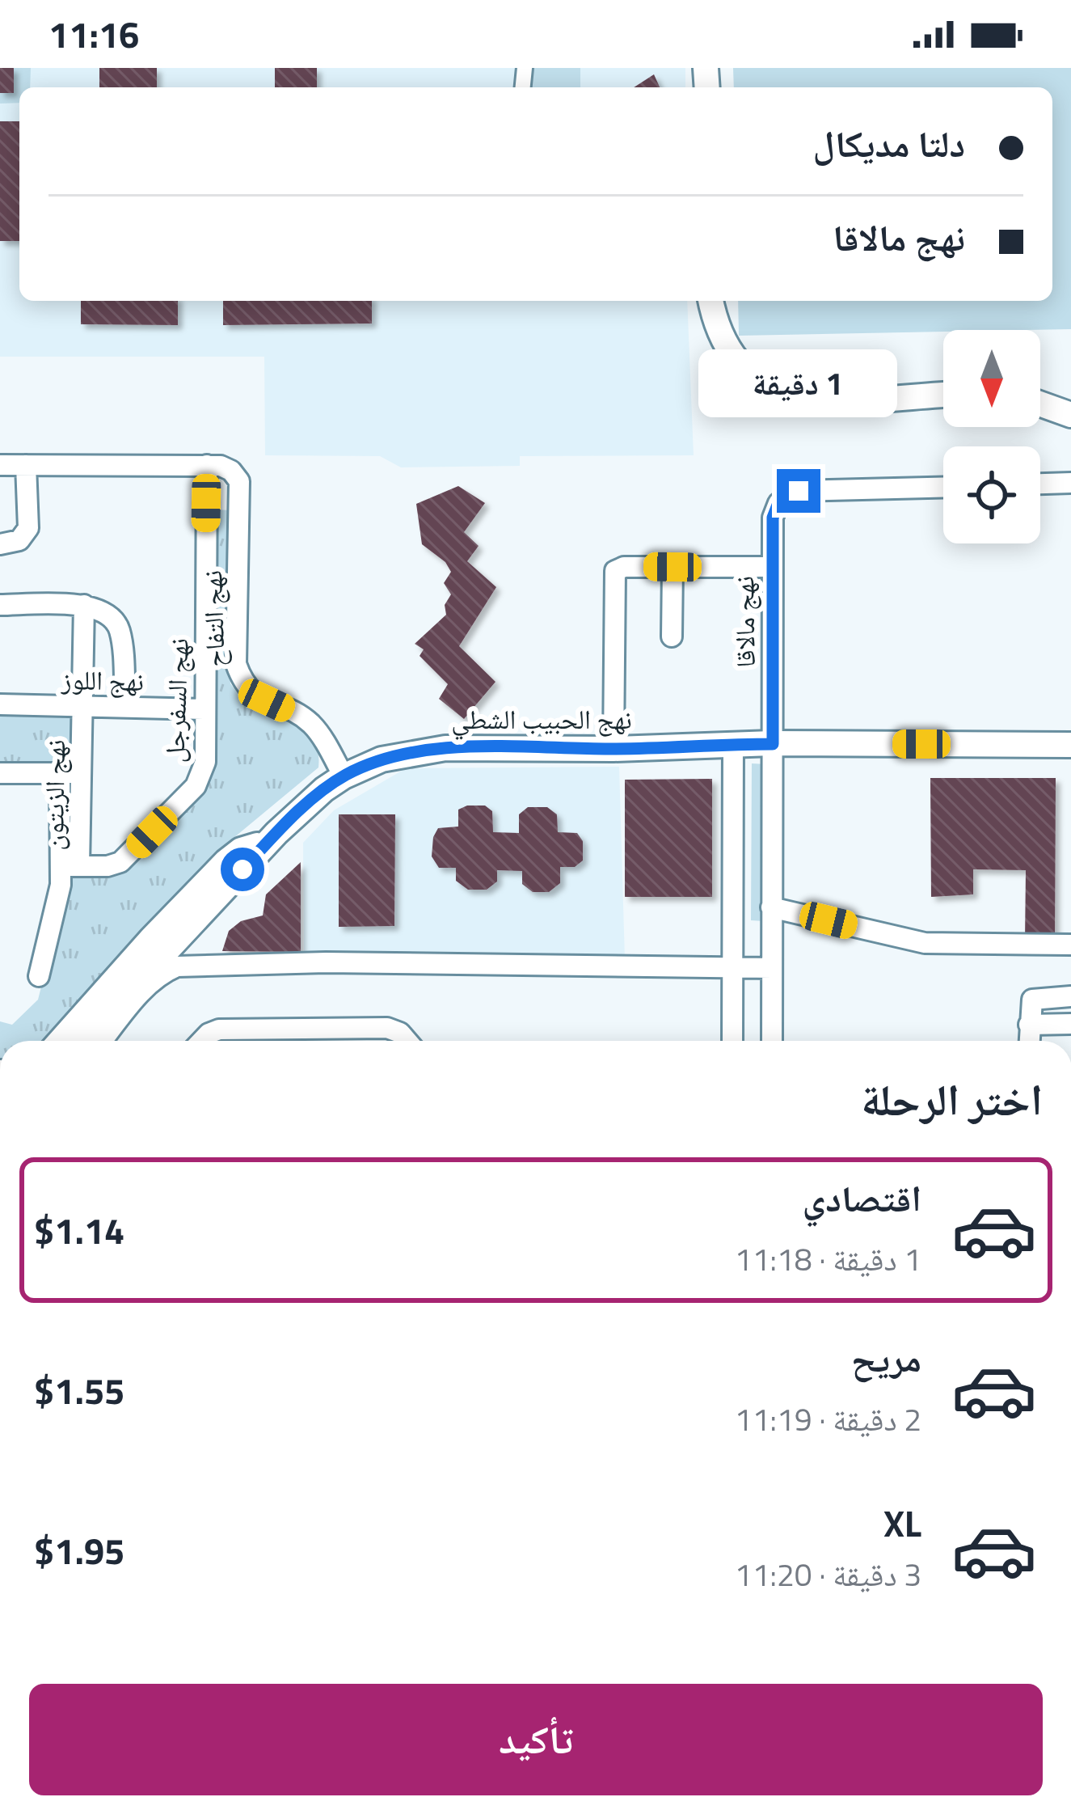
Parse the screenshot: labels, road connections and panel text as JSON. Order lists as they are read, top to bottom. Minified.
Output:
{"streets":{"street":["نهج التفاح","نهج مالاقا","نهج اللوز","نهج السفرجل","نهج الحبيب الشطي","نهج الزيتون"]},"crossings":[["نهج التفاح","نهج السفرجل"],["نهج التفاح","نهج الحبيب الشطي"],["نهج مالاقا","نهج الحبيب الشطي"],["نهج اللوز","نهج السفرجل"],["نهج اللوز","نهج الزيتون"],["نهج السفرجل","نهج الزيتون"]],"north":"bottom","page":{"status":"11:16","banner":["دلتا مديكال","نهج مالاقا"],"bubble":"1 دقيقة","heading":"اختر الرحلة","list":[{"name":"اقتصادي","note":"1 دقيقة · 11:18","value":"$1.14"},{"name":"مريح","note":"2 دقيقة · 11:19","value":"$1.55"},{"name":"XL","note":"3 دقيقة · 11:20","value":"$1.95"}],"buttons":"تأكيد"}}
